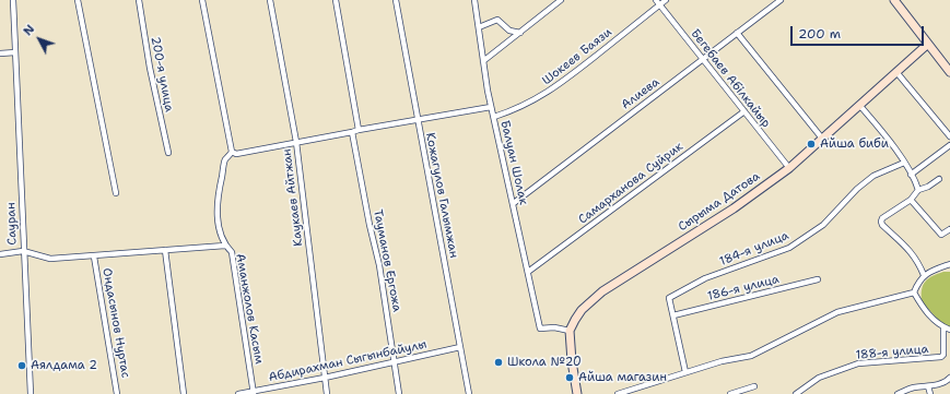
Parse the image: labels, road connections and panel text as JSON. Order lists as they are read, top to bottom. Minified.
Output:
{"streets":{"street":["Шокеев Баязи","200-я улица","Бегебаев Абілкайыр","Алиева","Балуан Шолак","Самарханова Суйрик","Кожагулов Галымжан","Каукаев Айтжан","Сырыма Датова","Сауран","184-я улица","Тауманов Ергожа","186-я улица","Аманжолов Касым","Ондасынов Нуртас","188-я улица","Абдирахман Сыгынбайулы"]},"crossings":[["Шокеев Баязи","Бегебаев Абілкайыр"],["Шокеев Баязи","Балуан Шолак"],["Бегебаев Абілкайыр","Алиева"],["Бегебаев Абілкайыр","Самарханова Суйрик"],["Бегебаев Абілкайыр","Сырыма Датова"],["Алиева","Балуан Шолак"],["Балуан Шолак","Самарханова Суйрик"],["Балуан Шолак","Сырыма Датова"],["Кожагулов Галымжан","Абдирахман Сыгынбайулы"],["Каукаев Айтжан","Абдирахман Сыгынбайулы"],["184-я улица","186-я улица"],["Тауманов Ергожа","Абдирахман Сыгынбайулы"],["Аманжолов Касым","Абдирахман Сыгынбайулы"]],"places":["Айша биби","Школа №20","Аялдама 2","Айша магазин"],"scale_bar":"200 m","north":"top left"}
